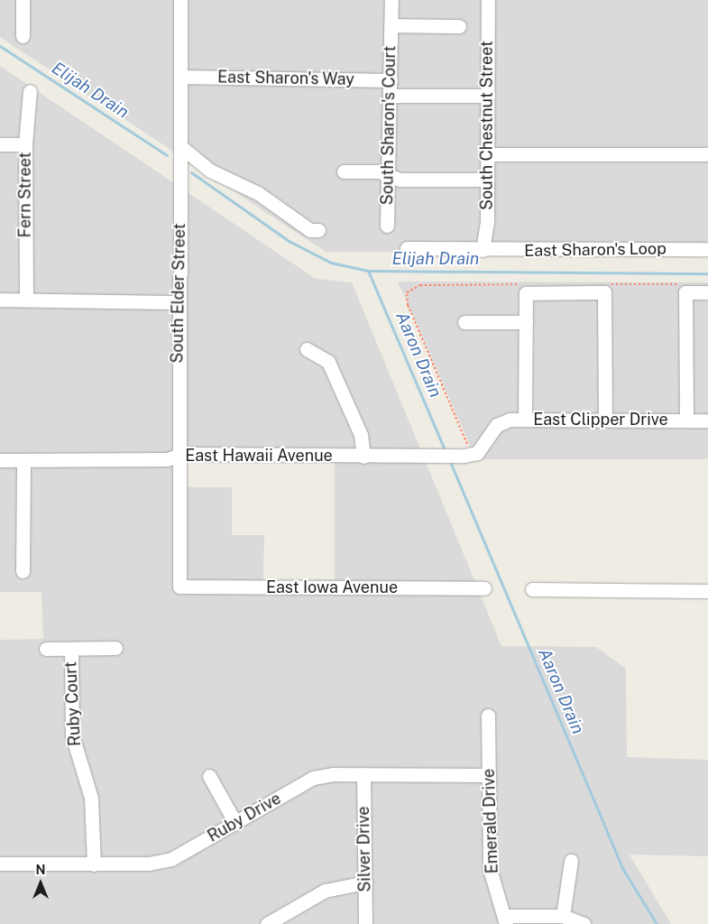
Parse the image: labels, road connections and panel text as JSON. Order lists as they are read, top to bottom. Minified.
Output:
{"streets":{"street":["East Sharon's Way","South Sharon's Court","South Chestnut Street","Fern Street","East Sharon's Loop","South Elder Street","East Clipper Drive","East Hawaii Avenue","East Iowa Avenue","Ruby Court","Ruby Drive","Emerald Drive","Silver Drive"]},"crossings":[["East Sharon's Way","South Sharon's Court"],["East Sharon's Way","South Elder Street"],["South Chestnut Street","East Sharon's Loop"],["South Elder Street","East Hawaii Avenue"],["South Elder Street","East Iowa Avenue"],["East Clipper Drive","East Hawaii Avenue"],["Ruby Court","Ruby Drive"],["Ruby Drive","Emerald Drive"],["Ruby Drive","Silver Drive"]],"water":["Elijah Drain","Aaron Drain"],"north":"top"}
